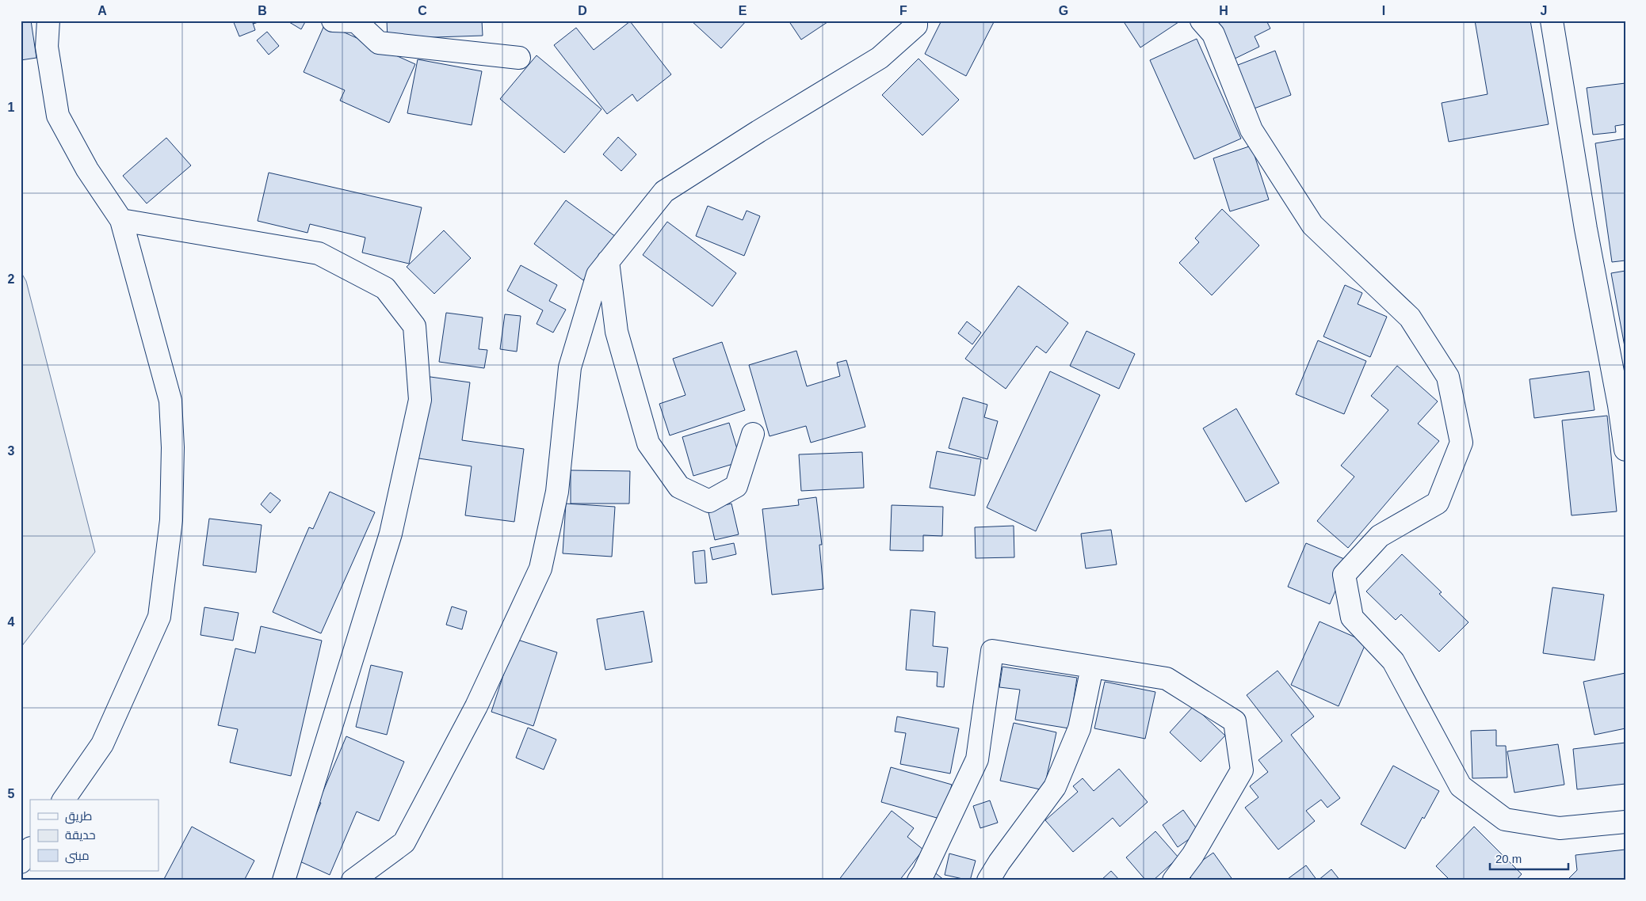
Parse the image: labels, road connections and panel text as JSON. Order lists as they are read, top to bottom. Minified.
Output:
{"legend":["طريق","حديقة","مبنى"],"scale_bar":"20 m","grid":{"columns":["A","B","C","D","E","F","G","H","I","J"],"rows":["1","2","3","4","5"]}}
